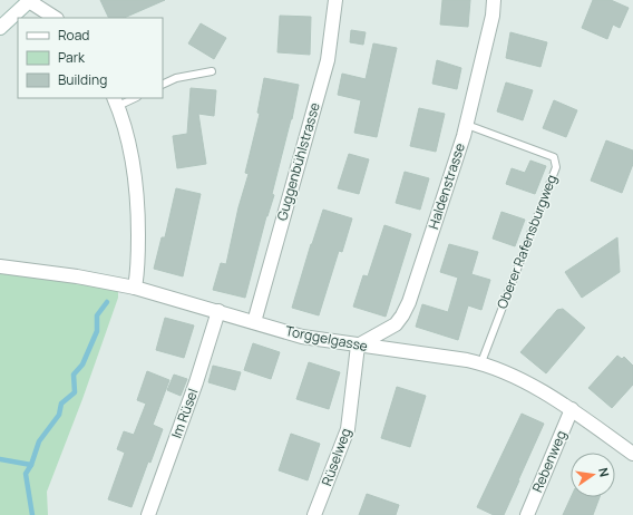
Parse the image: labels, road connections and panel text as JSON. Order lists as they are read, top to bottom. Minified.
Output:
{"streets":{"street":["Guggenbühlstrasse","Haldenstrasse","Torggelgasse","Im Rüsel","Rüselweg","Rebenweg"],"lane":["Oberer Rafensburgweg"]},"crossings":[["Guggenbühlstrasse","Torggelgasse"],["Haldenstrasse","Oberer Rafensburgweg"],["Haldenstrasse","Torggelgasse"],["Haldenstrasse","Rüselweg"],["Oberer Rafensburgweg","Torggelgasse"],["Torggelgasse","Im Rüsel"],["Torggelgasse","Rüselweg"],["Torggelgasse","Rebenweg"]],"legend":["Road","Park","Building"],"north":"right"}
